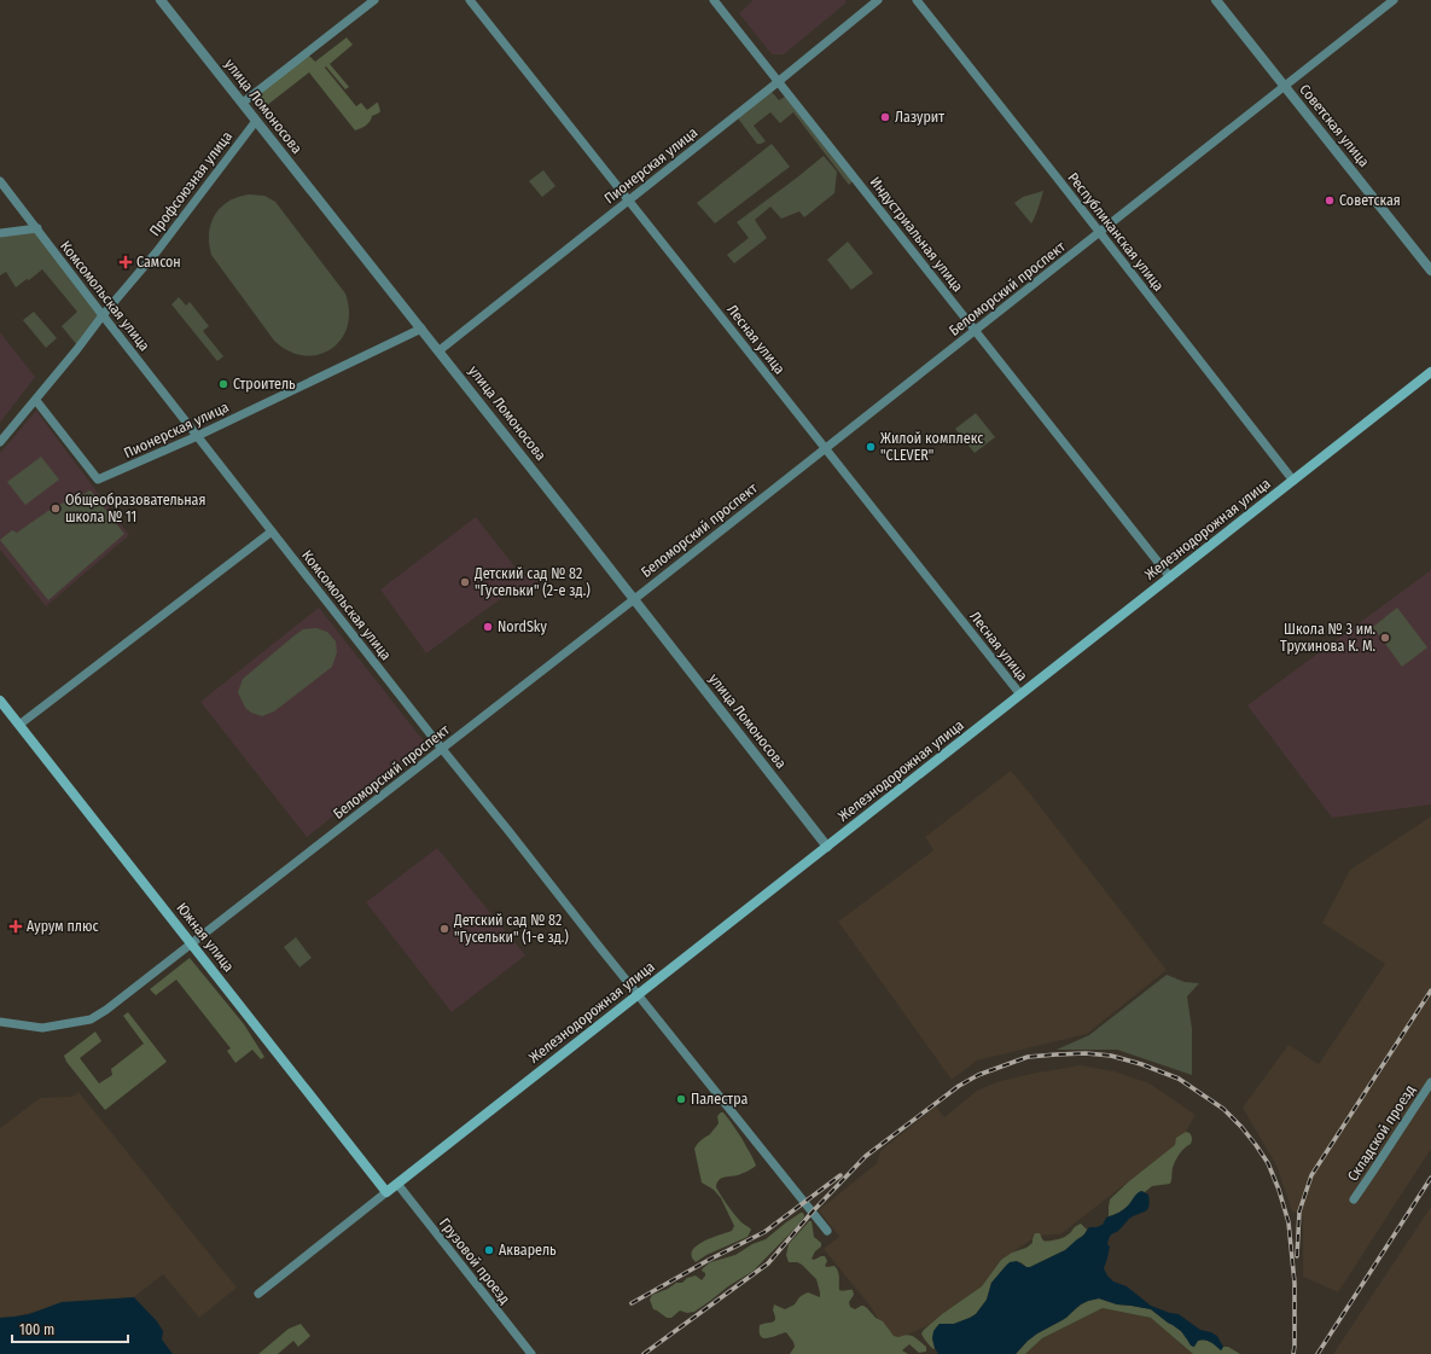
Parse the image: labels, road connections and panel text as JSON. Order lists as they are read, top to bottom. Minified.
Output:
{"streets":{"main road":["Железнодорожная улица","Южная улица"],"street":["улица Ломоносова","Советская улица","Пионерская улица","Профсоюзная улица","Республиканская улица","Индустриальная улица","Беломорский проспект","Комсомольская улица","Лесная улица","Складской проезд","Грузовой проезд"]},"crossings":[["улица Ломоносова","Пионерская улица"],["улица Ломоносова","Профсоюзная улица"],["улица Ломоносова","Беломорский проспект"],["улица Ломоносова","Железнодорожная улица"],["Советская улица","Беломорский проспект"],["Пионерская улица","Индустриальная улица"],["Пионерская улица","Комсомольская улица"],["Пионерская улица","Лесная улица"],["Профсоюзная улица","Комсомольская улица"],["Республиканская улица","Беломорский проспект"],["Республиканская улица","Железнодорожная улица"],["Индустриальная улица","Беломорский проспект"],["Индустриальная улица","Железнодорожная улица"],["Беломорский проспект","Комсомольская улица"],["Беломорский проспект","Лесная улица"],["Беломорский проспект","Южная улица"],["Комсомольская улица","Железнодорожная улица"],["Лесная улица","Железнодорожная улица"],["Железнодорожная улица","Южная улица"],["Железнодорожная улица","Грузовой проезд"]],"places":{"other":["Лазурит","Советская","Строитель","Жилой комплекс \"СLEVER\"","Общеобразовательная школа № 11","Детский сад № 82 \"Гусельки\" (2-е зд.)","NordSky","Школа № 3 им. Трухинова К. М.","Детский сад № 82 \"Гусельки\" (1-е зд.)","Палестра","Акварель"],"health":["Самсон","Аурум плюс"]},"scale_bar":"100 m"}
